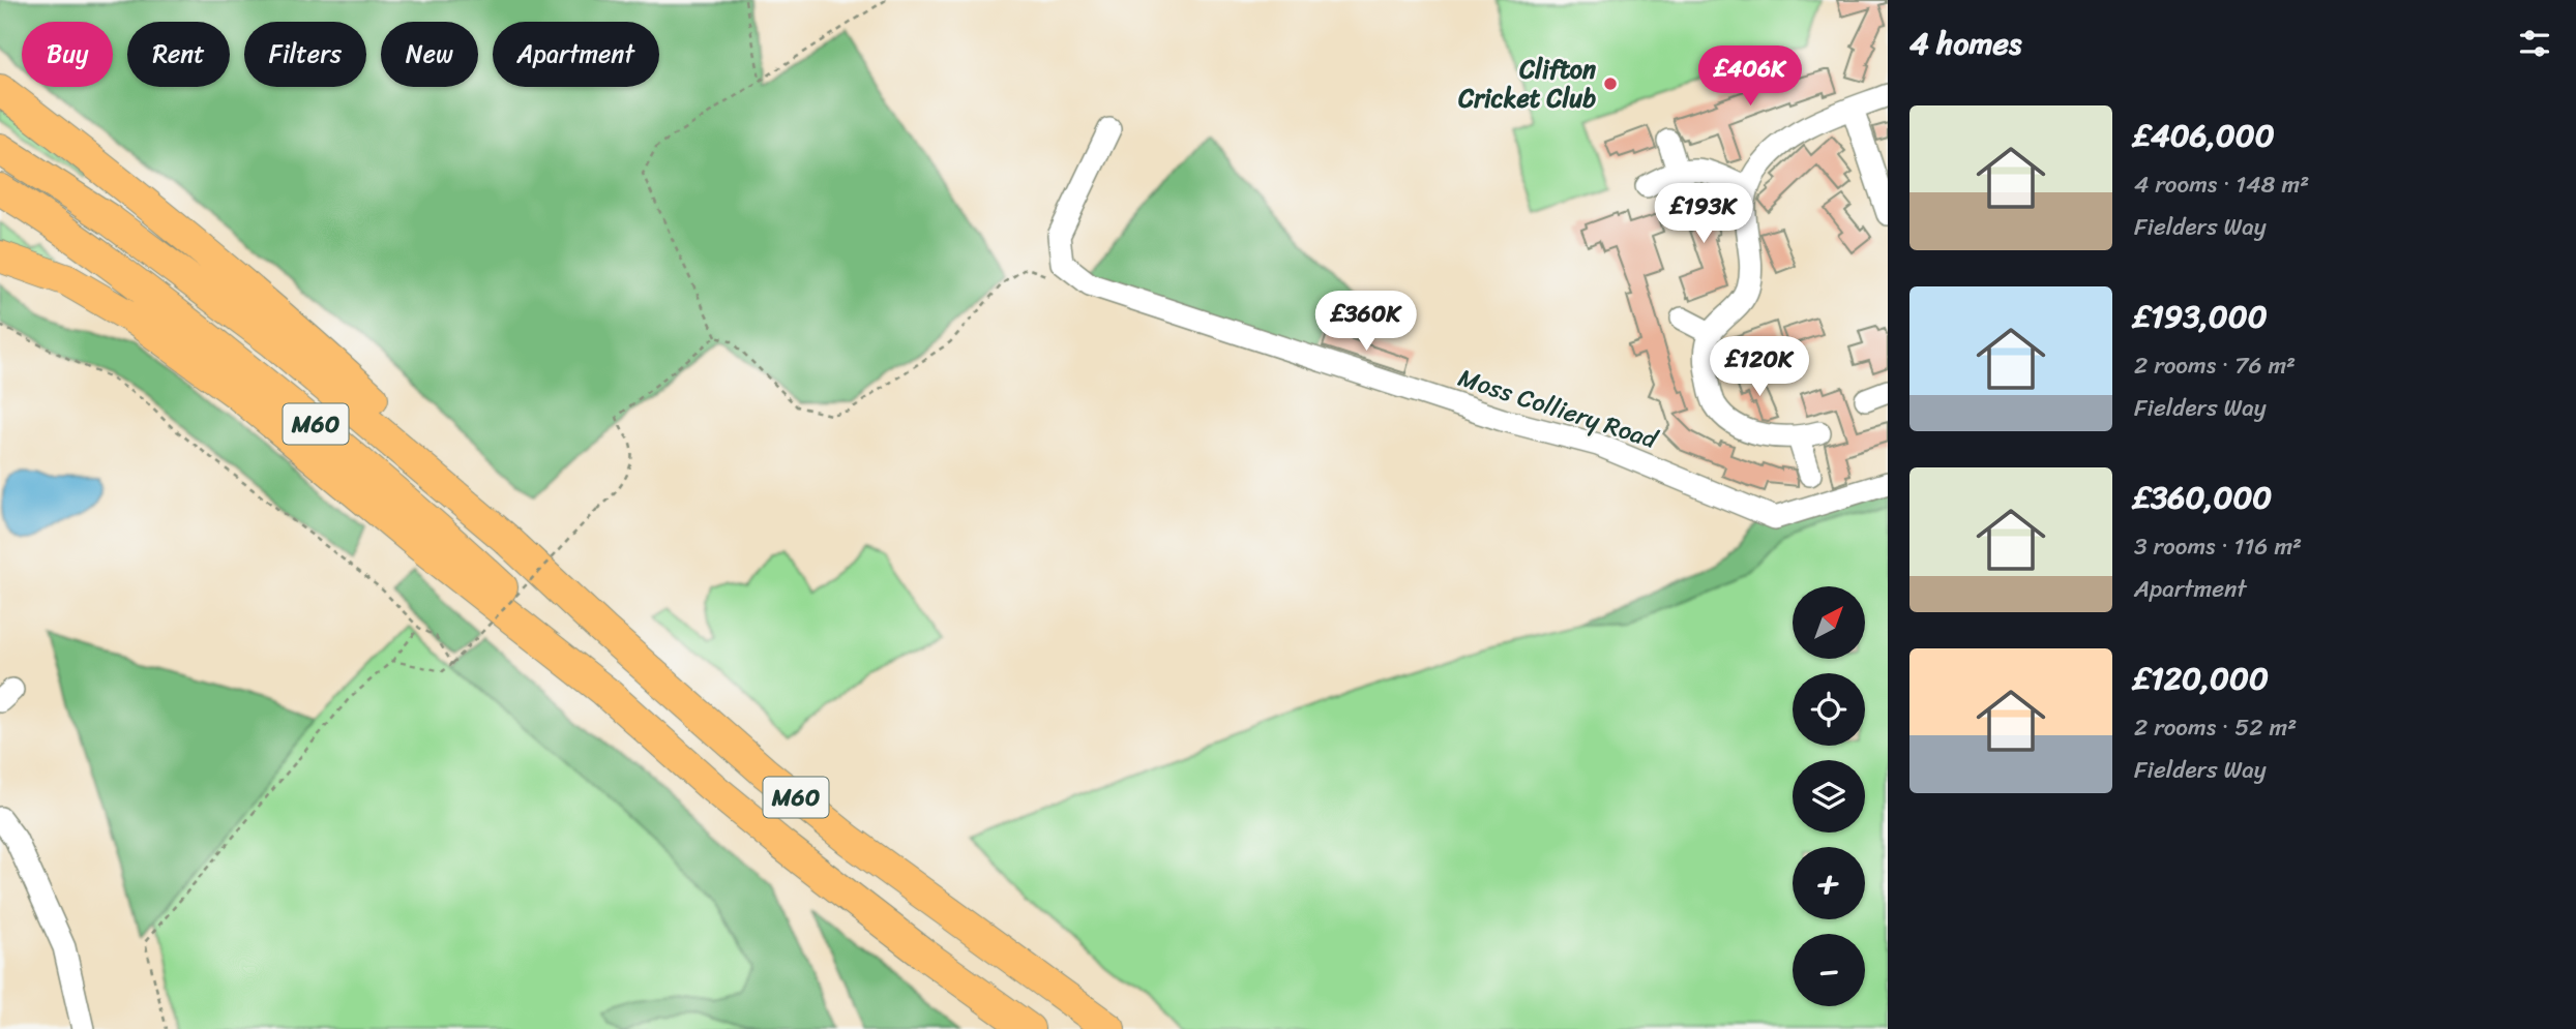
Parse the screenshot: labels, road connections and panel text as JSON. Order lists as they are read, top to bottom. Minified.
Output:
{"streets":{"highway":["M60"],"street":["Moss Colliery Road"]},"places":["Clifton Cricket Club"],"north":"top right","page":{"heading":"4 homes","chip":["Buy","Rent","Filters","New","Apartment"],"price":["£406K","£193K","£360K","£120K"],"list":[{"name":"£406,000","note":"4 rooms · 148 m² · Fielders Way"},{"name":"£193,000","note":"2 rooms · 76 m² · Fielders Way"},{"name":"£360,000","note":"3 rooms · 116 m² · Apartment"},{"name":"£120,000","note":"2 rooms · 52 m² · Fielders Way"}],"map_buttons":["+","−"]}}
